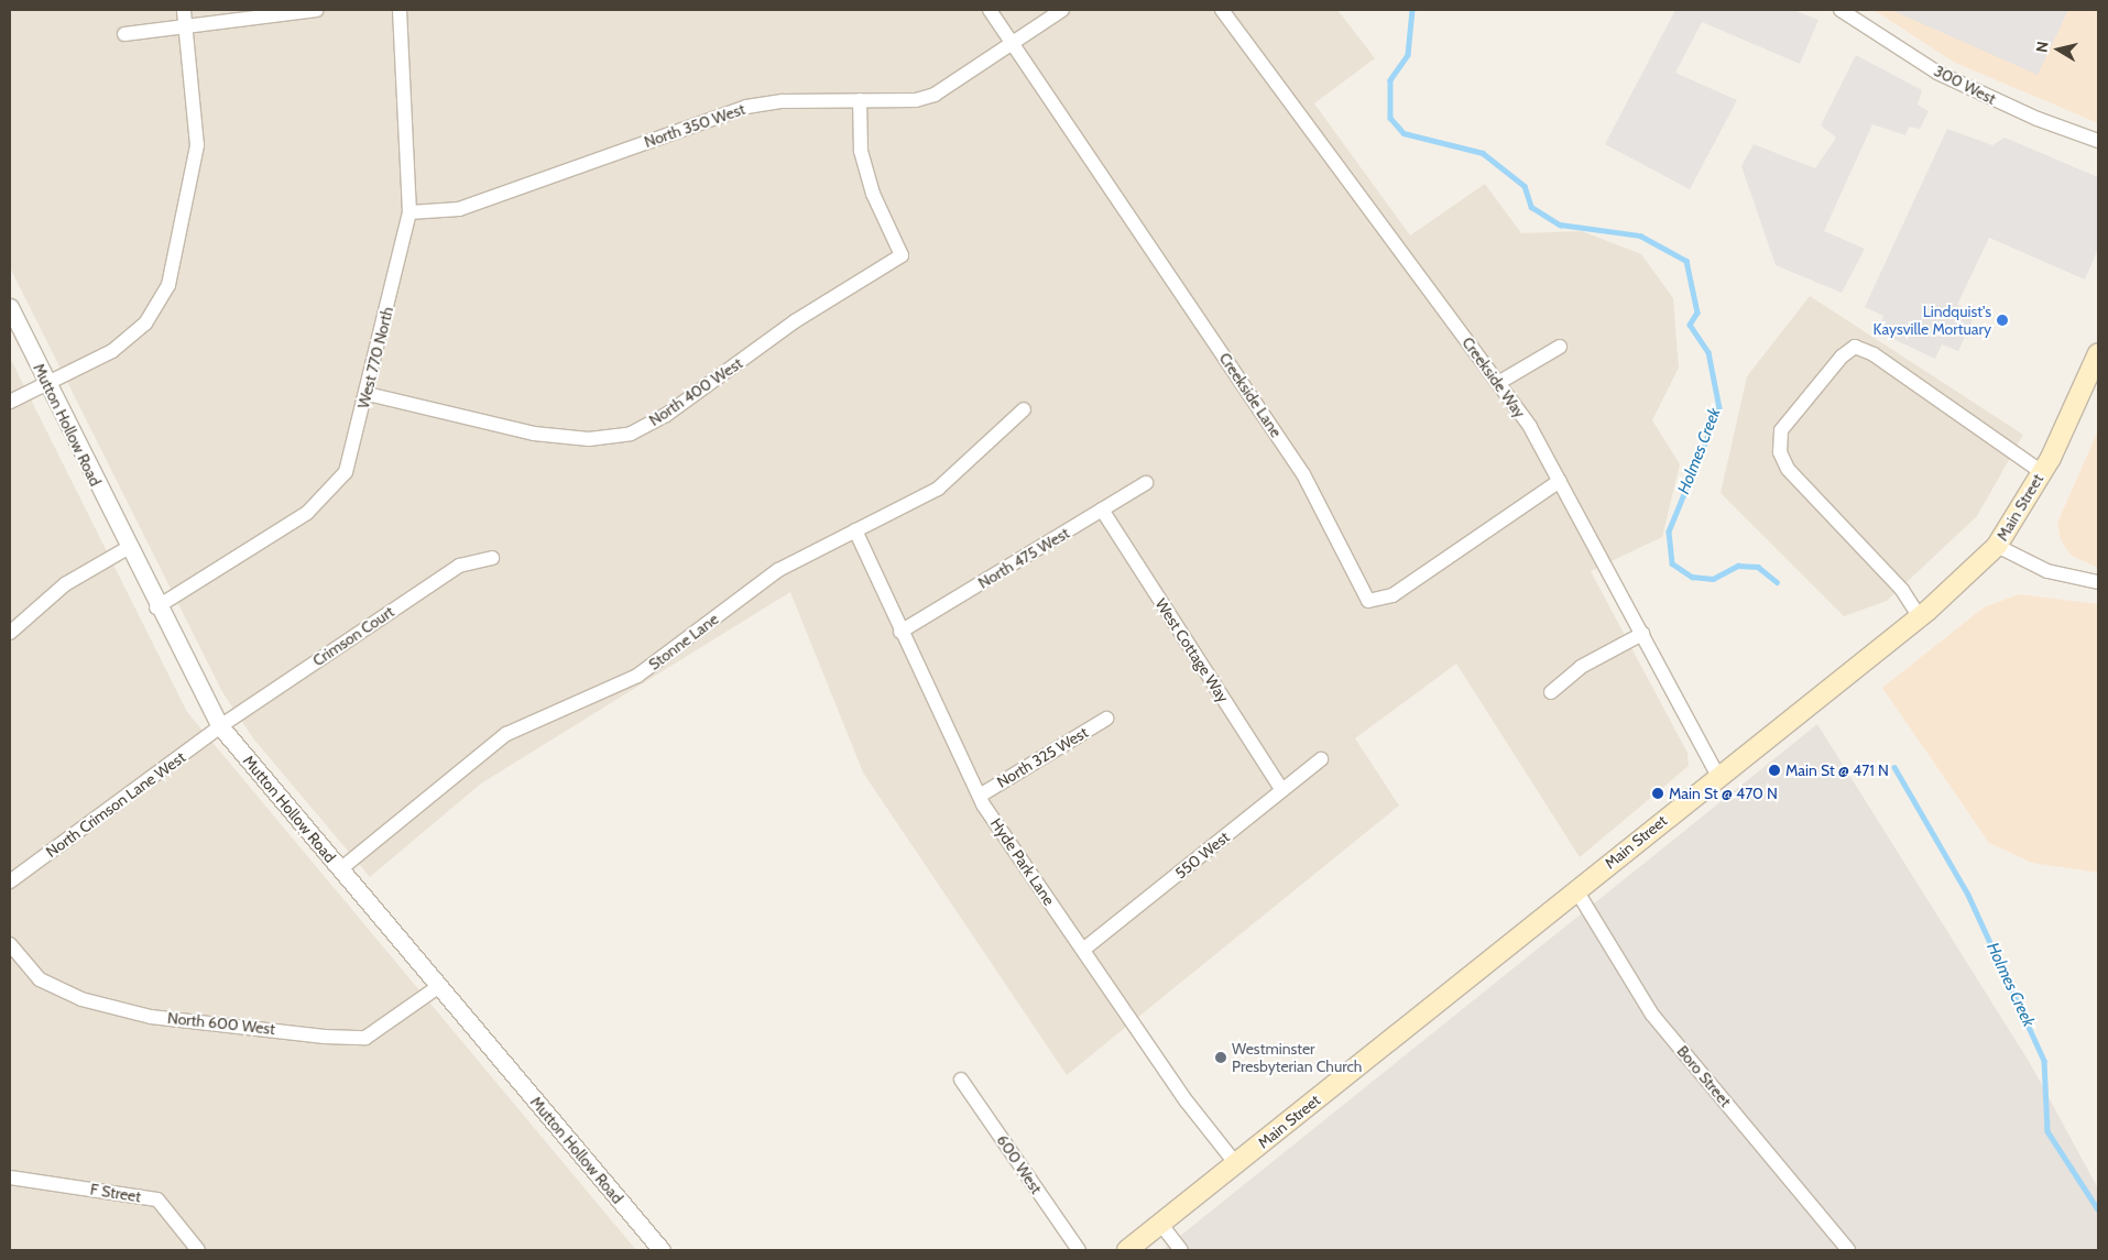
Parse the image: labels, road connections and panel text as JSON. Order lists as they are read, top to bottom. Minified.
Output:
{"streets":{"main road":["Main Street"],"street":["300 West","North 350 West","West 770 North","Creekside Way","North 400 West","Creekside Lane","Mutton Hollow Road","North 475 West","Crimson Court","Stonne Lane","West Cottage Way","North 325 West","North Crimson Lane West","550 West","Hyde Park Lane","North 600 West","Boro Street","600 West","F Street"]},"crossings":[["North 350 West","West 770 North"],["North 350 West","North 400 West"],["North 350 West","Creekside Lane"],["West 770 North","North 400 West"],["West 770 North","Mutton Hollow Road"],["Creekside Way","Creekside Lane"],["Creekside Way","Main Street"],["Mutton Hollow Road","Crimson Court"],["Mutton Hollow Road","Stonne Lane"],["Mutton Hollow Road","North Crimson Lane West"],["Mutton Hollow Road","North 600 West"],["Main Street","Hyde Park Lane"],["Main Street","Boro Street"],["North 475 West","West Cottage Way"],["North 475 West","Hyde Park Lane"],["Crimson Court","North Crimson Lane West"],["Stonne Lane","Hyde Park Lane"],["West Cottage Way","550 West"],["North 325 West","Hyde Park Lane"],["550 West","Hyde Park Lane"]],"water":["Holmes Creek"],"places":["Lindquist's Kaysville Mortuary","Main St @ 471 N","Main St @ 470 N","Westminster Presbyterian Church"],"north":"left"}
